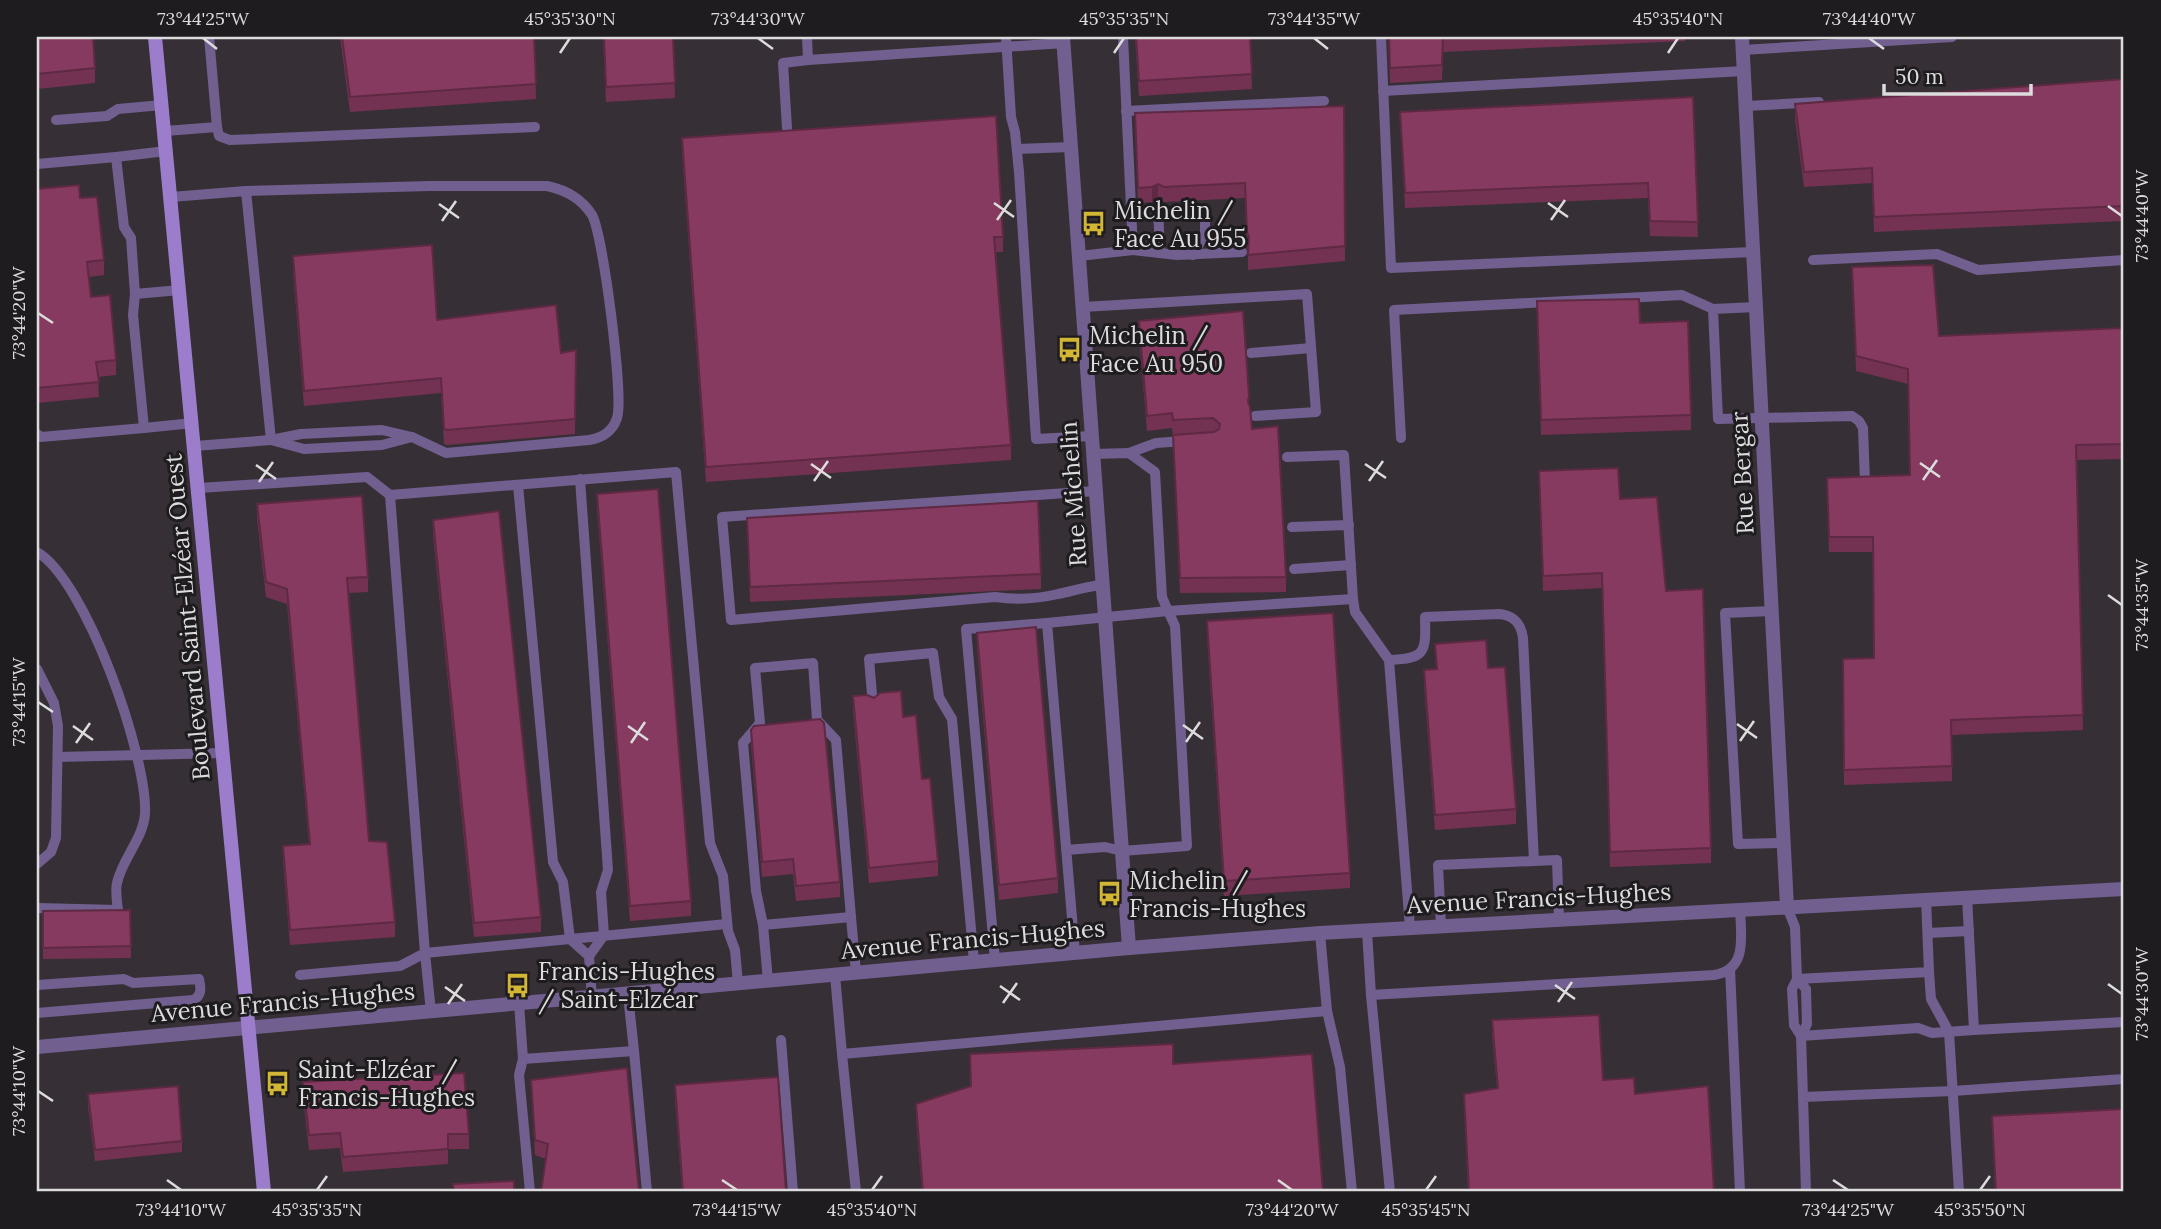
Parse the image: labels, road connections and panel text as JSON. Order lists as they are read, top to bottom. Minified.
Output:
{"streets":{"street":["Rue Bergar","Rue Michelin","Boulevard Saint-Elzéar Ouest","Avenue Francis-Hughes"]},"crossings":[["Rue Bergar","Avenue Francis-Hughes"],["Rue Michelin","Avenue Francis-Hughes"],["Boulevard Saint-Elzéar Ouest","Avenue Francis-Hughes"]],"places":{"bus stop":["Michelin / Face Au 955","Michelin / Face Au 950","Michelin / Francis-Hughes","Francis-Hughes / Saint-Elzéar","Saint-Elzéar / Francis-Hughes"]},"scale_bar":"50 m","coordinates":["73°44'25\"W","45°35'30\"N","73°44'30\"W","45°35'35\"N","73°44'35\"W","45°35'40\"N","73°44'40\"W","73°44'20\"W","73°44'15\"W","73°44'10\"W","45°35'45\"N","45°35'50\"N"]}
